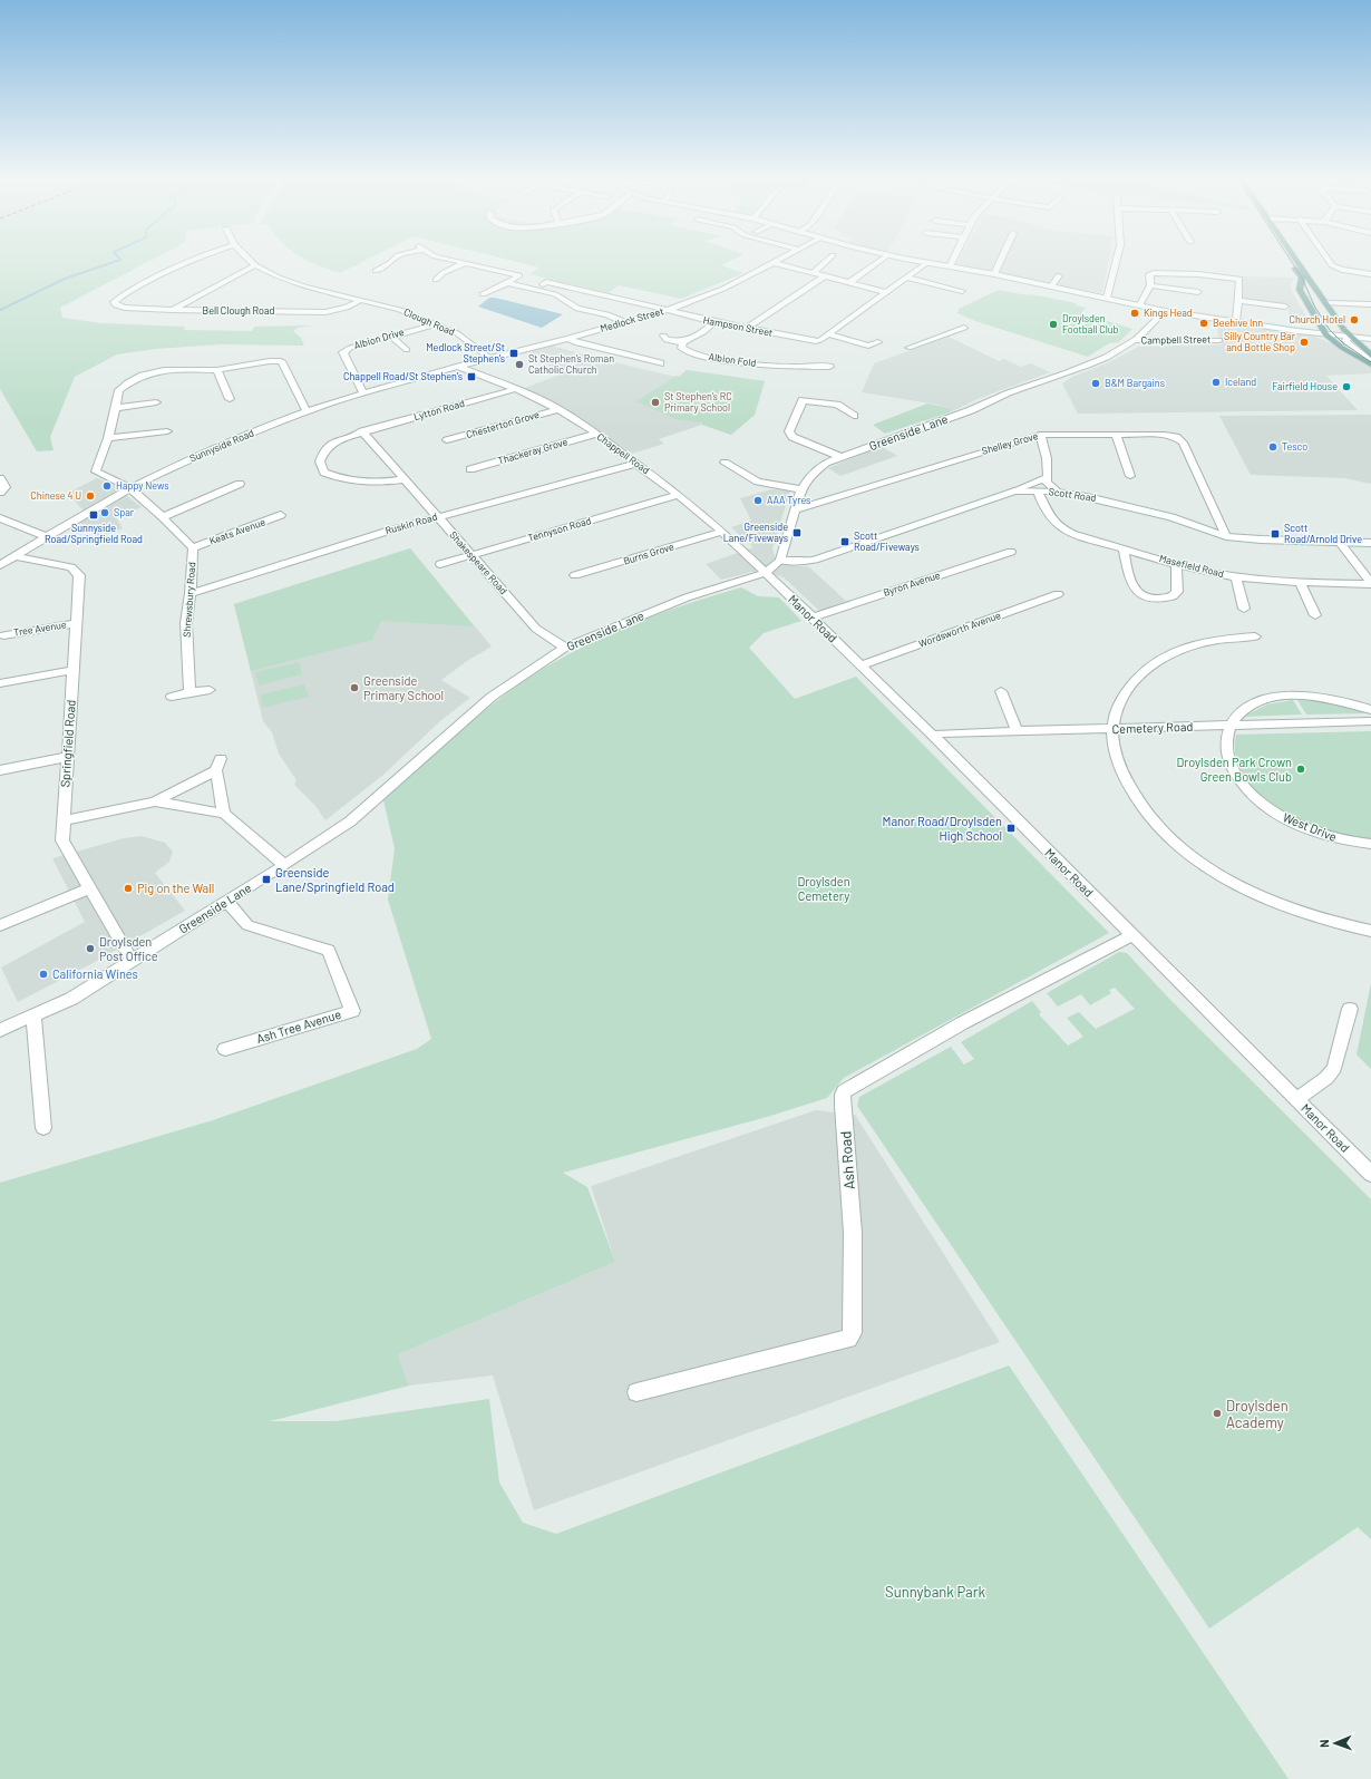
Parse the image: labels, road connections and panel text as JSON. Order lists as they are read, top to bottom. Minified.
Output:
{"streets":{"street":["Bell Clough Road","Medlock Street","Clough Road","Hampson Street","Albion Drive","Campbell Street","Albion Fold","Lytton Road","Chesterton Grove","Greenside Lane","Shelley Grove","Sunnyside Road","Thackeray Grove","Chappell Road","Scott Road","Ruskin Road","Tennyson Road","Keats Avenue","Burns Grove","Shakespeare Road","Masefield Road","Byron Avenue","Shrewsbury Road","Manor Road","Tree Avenue","Wordsworth Avenue","Cemetery Road","Springfield Road","West Drive","Ash Tree Avenue","Ash Road"]},"crossings":[["Bell Clough Road","Clough Road"],["Medlock Street","Clough Road"],["Medlock Street","Hampson Street"],["Medlock Street","Sunnyside Road"],["Medlock Street","Chappell Road"],["Clough Road","Albion Drive"],["Albion Drive","Sunnyside Road"],["Campbell Street","Greenside Lane"],["Lytton Road","Chappell Road"],["Lytton Road","Shakespeare Road"],["Chesterton Grove","Chappell Road"],["Greenside Lane","Shelley Grove"],["Greenside Lane","Chappell Road"],["Greenside Lane","Scott Road"],["Greenside Lane","Shakespeare Road"],["Greenside Lane","Manor Road"],["Greenside Lane","Springfield Road"],["Greenside Lane","Ash Tree Avenue"],["Shelley Grove","Scott Road"],["Sunnyside Road","Chappell Road"],["Sunnyside Road","Shrewsbury Road"],["Sunnyside Road","Springfield Road"],["Thackeray Grove","Chappell Road"],["Chappell Road","Ruskin Road"],["Chappell Road","Tennyson Road"],["Chappell Road","Burns Grove"],["Chappell Road","Manor Road"],["Scott Road","Masefield Road"],["Ruskin Road","Shakespeare Road"],["Ruskin Road","Shrewsbury Road"],["Tennyson Road","Shakespeare Road"],["Keats Avenue","Shrewsbury Road"],["Byron Avenue","Manor Road"],["Manor Road","Wordsworth Avenue"],["Manor Road","Cemetery Road"],["Manor Road","Ash Road"],["Tree Avenue","Springfield Road"],["Cemetery Road","West Drive"]],"parks":["Droylsden Cemetery","Sunnybank Park"],"places":{"other":["Kings Head","Church Hotel","Beehive Inn","Droylsden Football Club","Silly Country Bar and Bottle Shop","St Stephen's Roman Catholic Church","Iceland","B&M Bargains","Fairfield House","St Stephen's RC Primary School","Tesco","Happy News","Chinese 4 U","AAA Tyres","Spar","Greenside Primary School","Droylsden Park Crown Green Bowls Club","Pig on the Wall","Droylsden Post Office","California Wines","Droylsden Academy"],"transit":["Medlock Street/St Stephen's","Chappell Road/St Stephen's","Sunnyside Road/Springfield Road","Greenside Lane/Fiveways","Scott Road/Arnold Drive","Scott Road/Fiveways","Manor Road/Droylsden High School","Greenside Lane/Springfield Road"]},"north":"left"}
